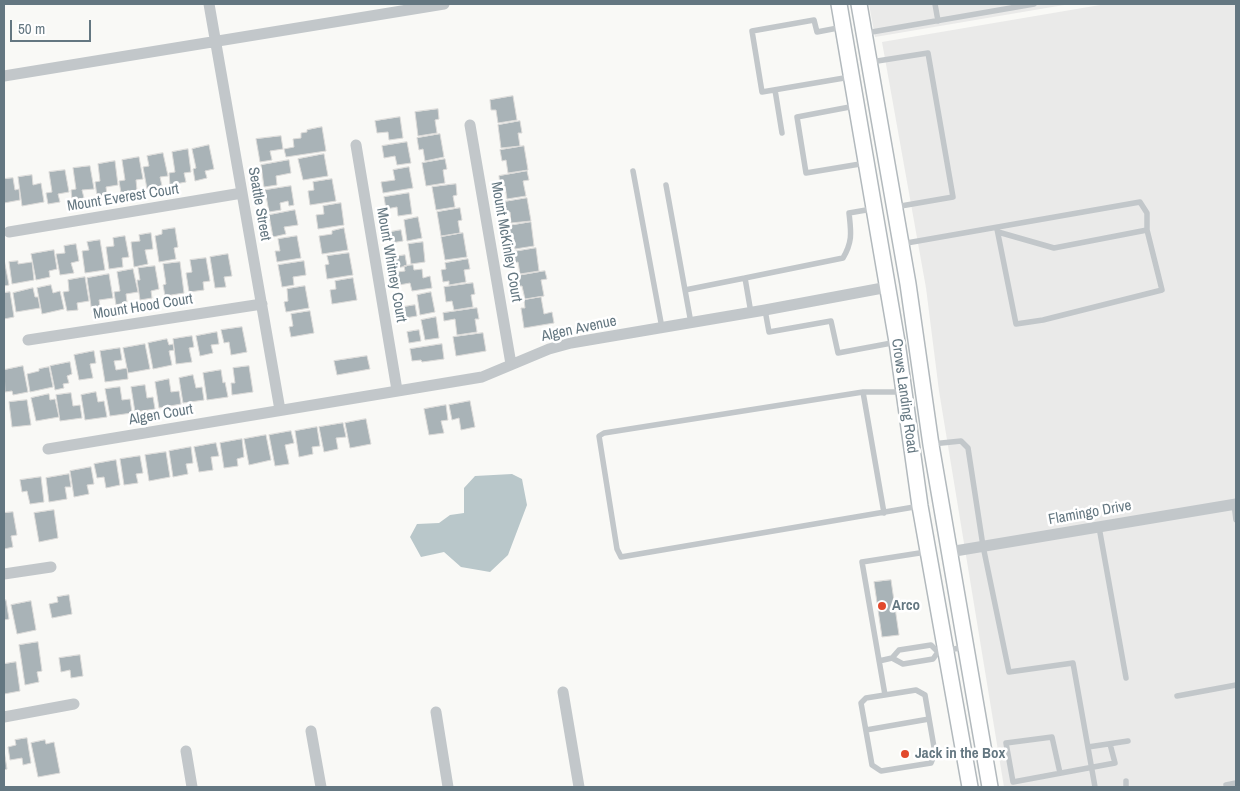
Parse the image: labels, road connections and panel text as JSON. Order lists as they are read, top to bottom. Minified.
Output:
{"streets":{"main road":["Crows Landing Road"],"street":["Mount Everest Court","Seattle Street","Mount McKinley Court","Mount Whitney Court","Mount Hood Court","Algen Avenue","Algen Court","Flamingo Drive"]},"crossings":[["Mount Everest Court","Seattle Street"],["Seattle Street","Mount Hood Court"],["Seattle Street","Algen Avenue"],["Seattle Street","Algen Court"],["Mount McKinley Court","Algen Avenue"],["Mount Whitney Court","Algen Avenue"],["Algen Avenue","Crows Landing Road"],["Algen Avenue","Algen Court"],["Crows Landing Road","Flamingo Drive"]],"places":["Arco","Jack in the Box"],"scale_bar":"50 m"}
